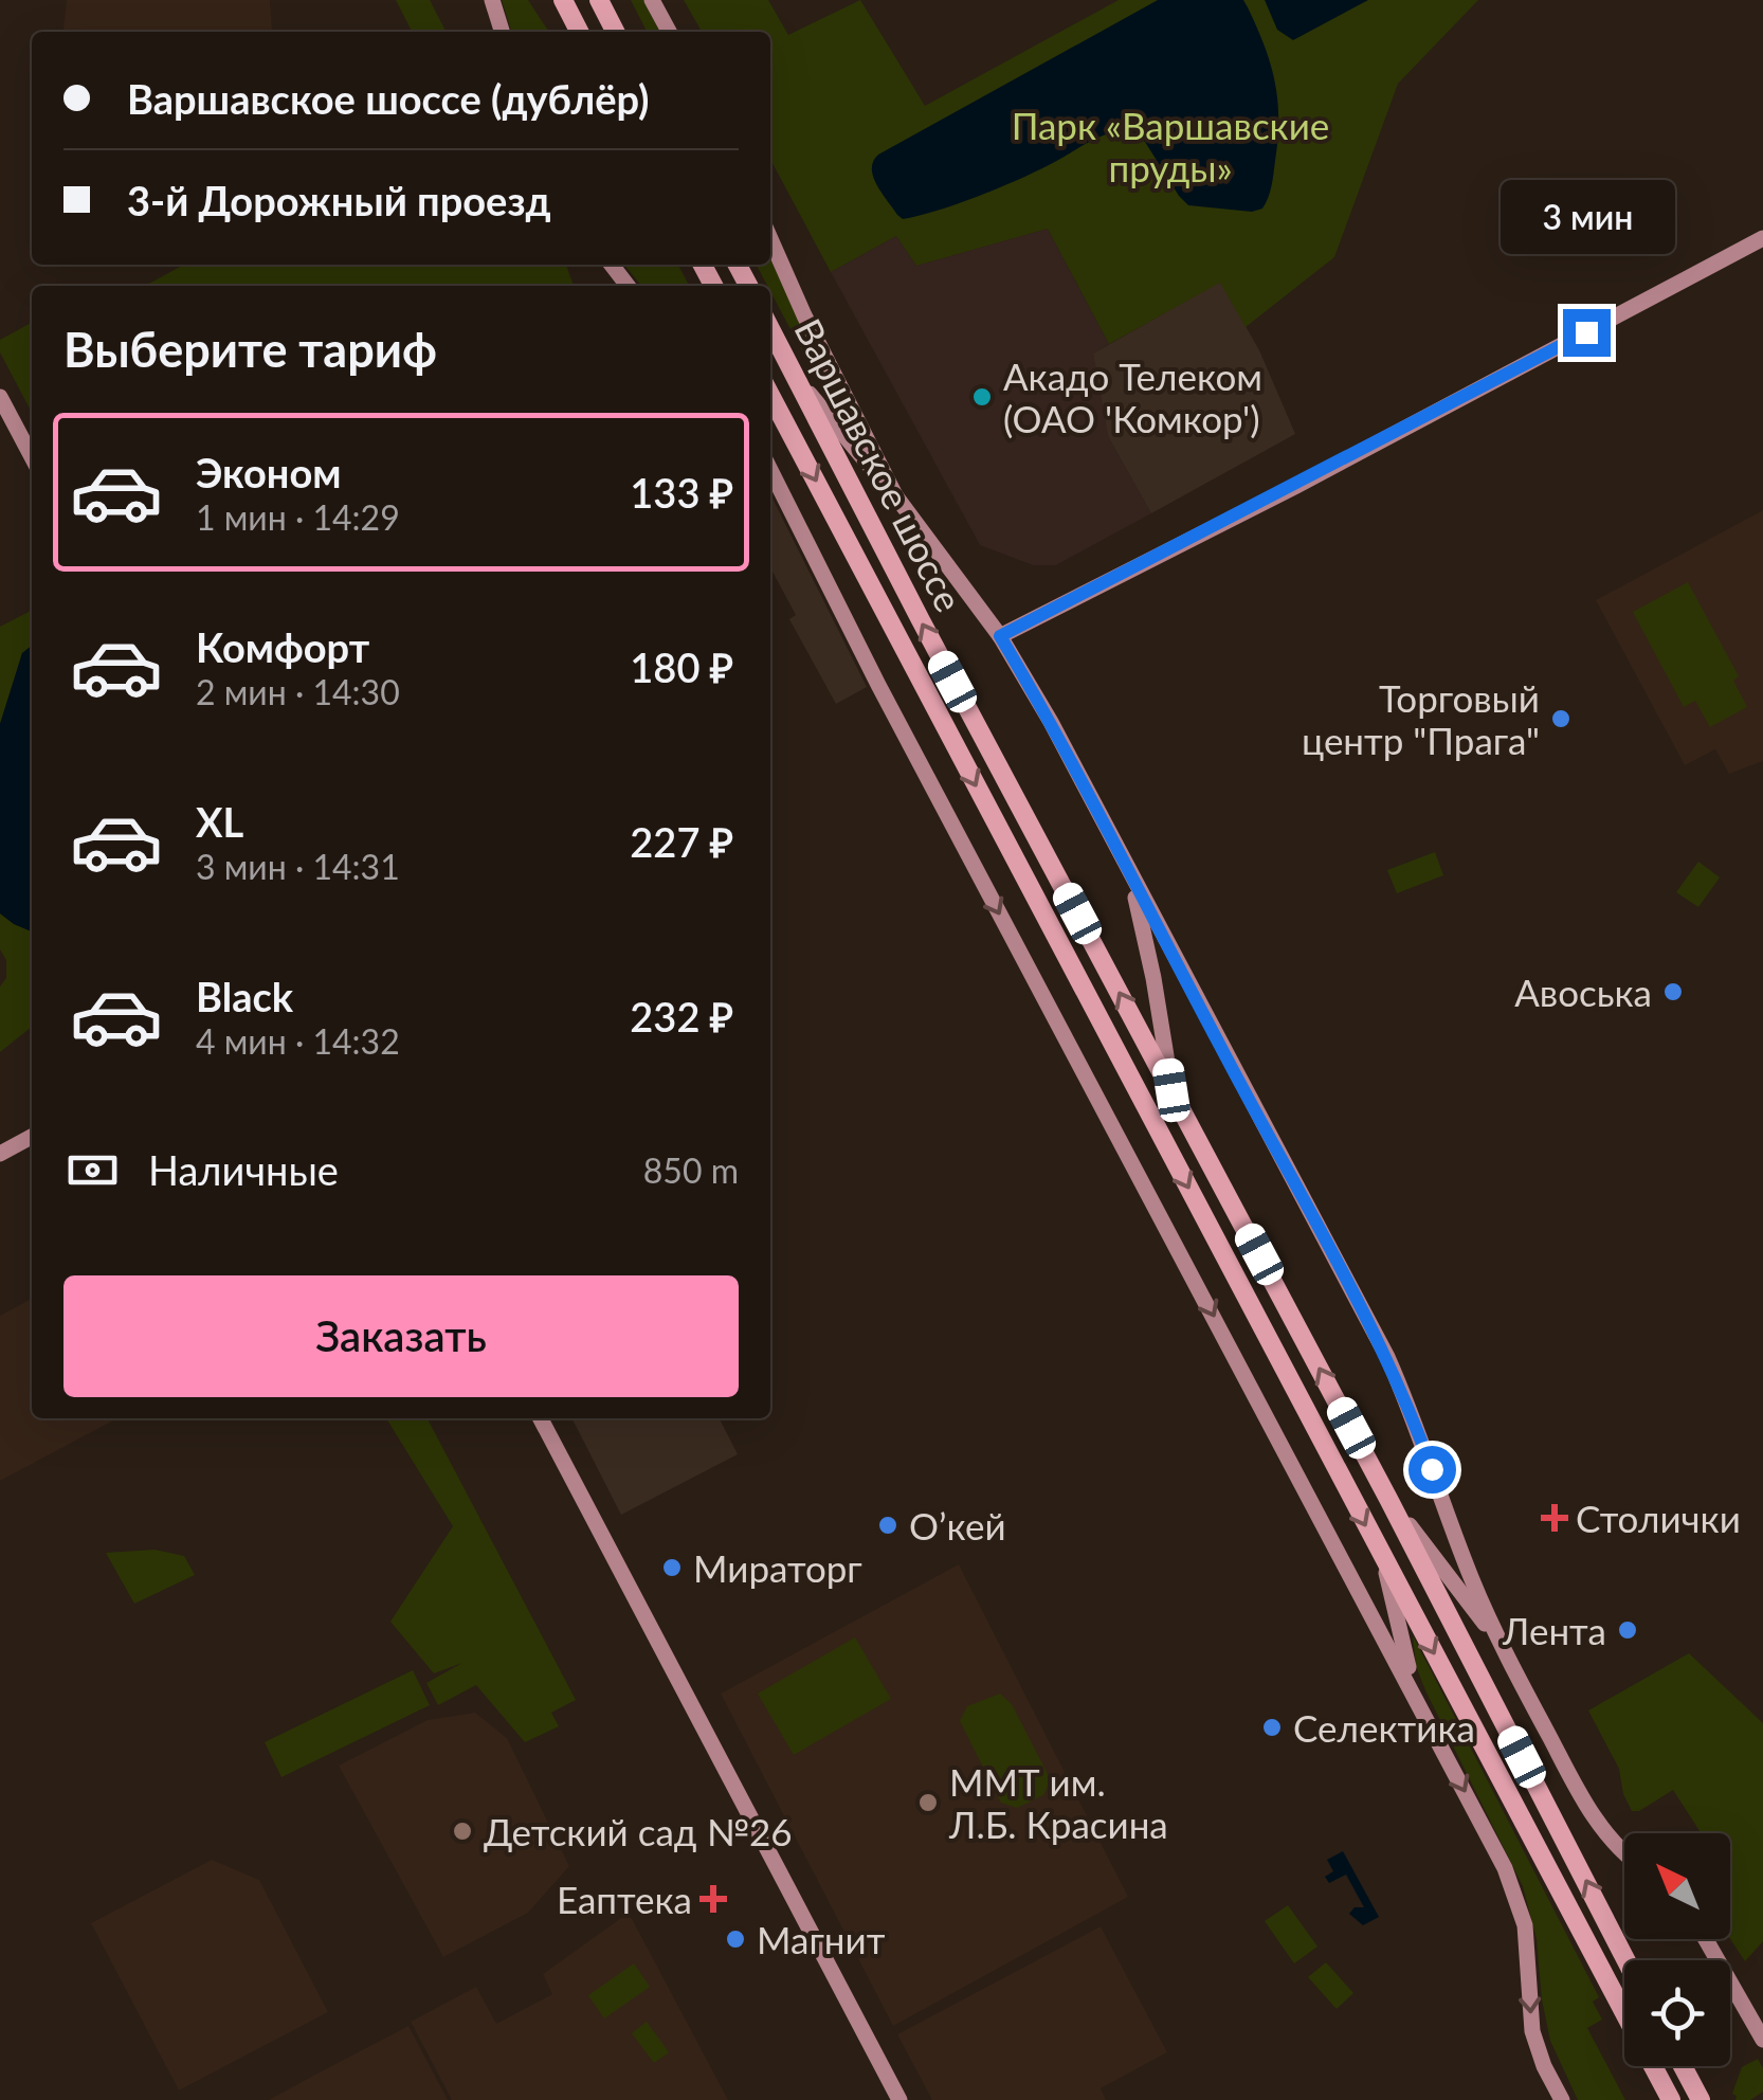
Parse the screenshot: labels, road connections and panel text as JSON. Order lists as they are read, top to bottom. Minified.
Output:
{"streets":{"main road":["Варшавское шоссе"]},"parks":["Парк «Варшавские пруды»"],"places":{"other":["Акадо Телеком (ОАО 'Комкор')","Торговый центр \"Прага\"","Авоська","О’кей","Мираторг","Лента","Селектика","ММТ им. Л.Б. Красина","Детский сад №26","Магнит"],"health":["Столички","Еаптека"]},"north":"top left","page":{"banner":["Варшавское шоссе (дублёр)","3-й Дорожный проезд"],"bubble":"3 мин","heading":"Выберите тариф","list":[{"name":"Эконом","note":"1 мин · 14:29","value":"133 ₽"},{"name":"Комфорт","note":"2 мин · 14:30","value":"180 ₽"},{"name":"XL","note":"3 мин · 14:31","value":"227 ₽"},{"name":"Black","note":"4 мин · 14:32","value":"232 ₽"}],"pay":["Наличные","850 m"],"buttons":"Заказать"}}
